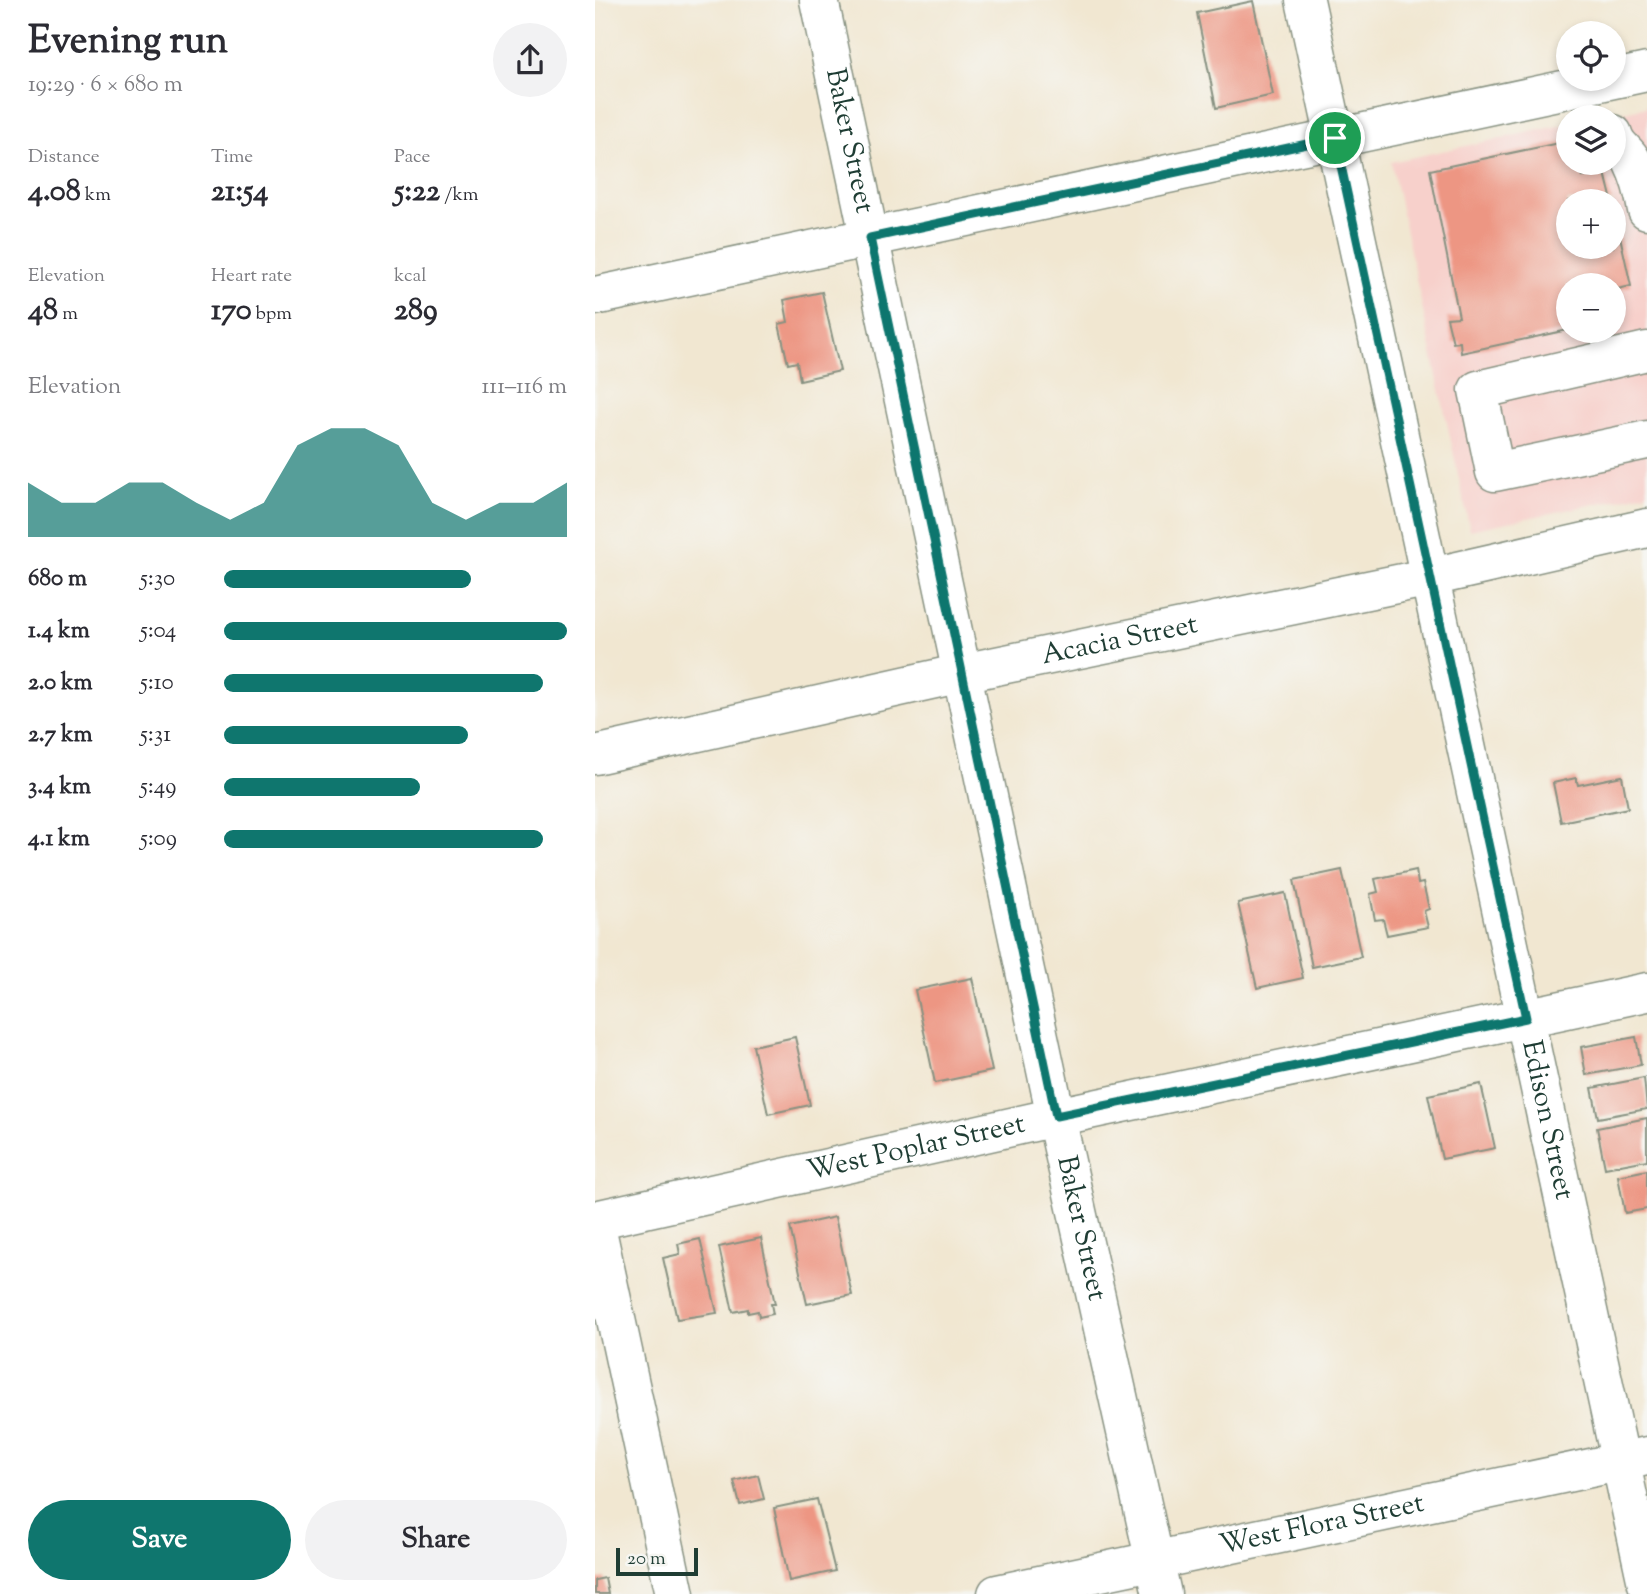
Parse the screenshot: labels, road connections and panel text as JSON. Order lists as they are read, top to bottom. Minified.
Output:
{"streets":{"street":["Baker Street","Acacia Street","Edison Street","West Poplar Street","West Flora Street"]},"crossings":[["Baker Street","Acacia Street"],["Baker Street","West Poplar Street"],["Baker Street","West Flora Street"],["Acacia Street","Edison Street"],["Edison Street","West Poplar Street"],["Edison Street","West Flora Street"]],"scale_bar":"20 m","page":{"heading":["Evening run","19:29 · 6 × 680 m"],"map_buttons":["+","−"],"stats":[["Distance","4.08 km"],["Time","21:54"],["Pace","5:22 /km"],["Elevation","48 m"],["Heart rate","170 bpm"],["kcal","289"]],"chart":["Elevation","111–116 m"],"list":[{"name":"680 m","note":"5:30"},{"name":"1.4 km","note":"5:04"},{"name":"2.0 km","note":"5:10"},{"name":"2.7 km","note":"5:31"},{"name":"3.4 km","note":"5:49"},{"name":"4.1 km","note":"5:09"}],"buttons":["Save","Share"],"scale":"20 m"}}
